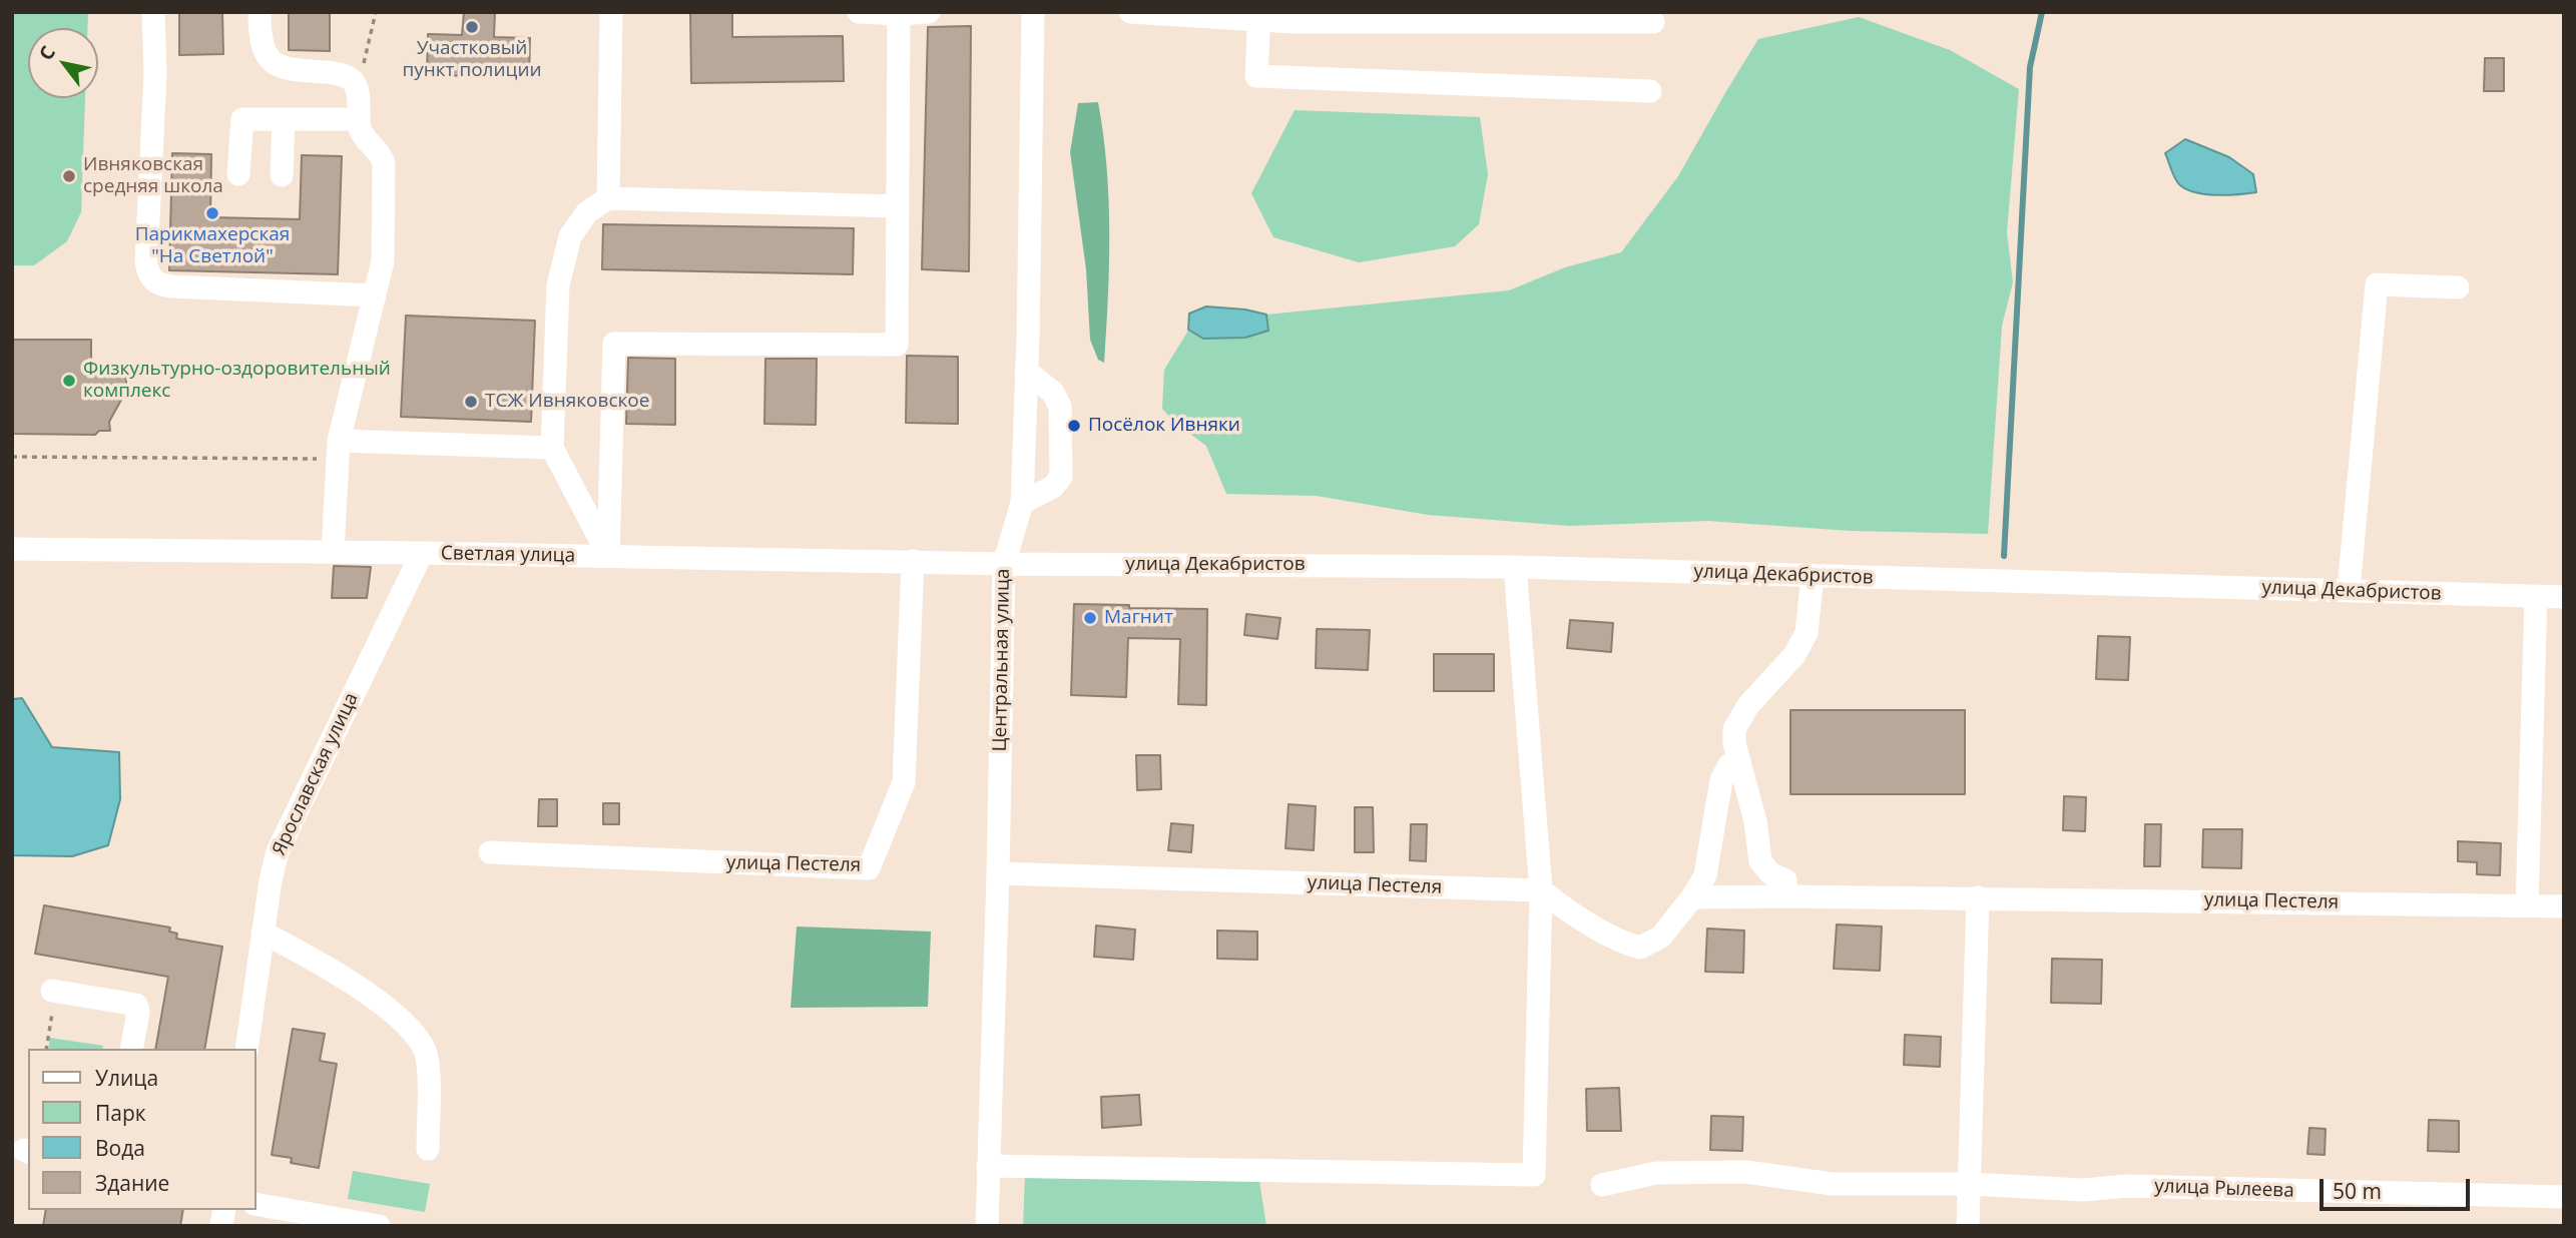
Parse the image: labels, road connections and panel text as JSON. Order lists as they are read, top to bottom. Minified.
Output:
{"streets":{"street":["Светлая улица","улица Декабристов","Центральная улица","Ярославская улица","улица Пестеля","улица Рылеева"]},"crossings":[["Светлая улица","улица Декабристов"],["Светлая улица","Центральная улица"],["Светлая улица","Ярославская улица"],["Светлая улица","улица Пестеля"],["улица Декабристов","Центральная улица"],["Центральная улица","улица Пестеля"]],"places":["Участковый пункт полиции","Ивняковская средняя школа","Парикмахерская \"На Светлой\"","Физкультурно-оздоровительный комплекс","ТСЖ Ивняковское","Посёлок Ивняки","Магнит"],"legend":["Улица","Парк","Вода","Здание"],"scale_bar":"50 m","north":"top left"}
